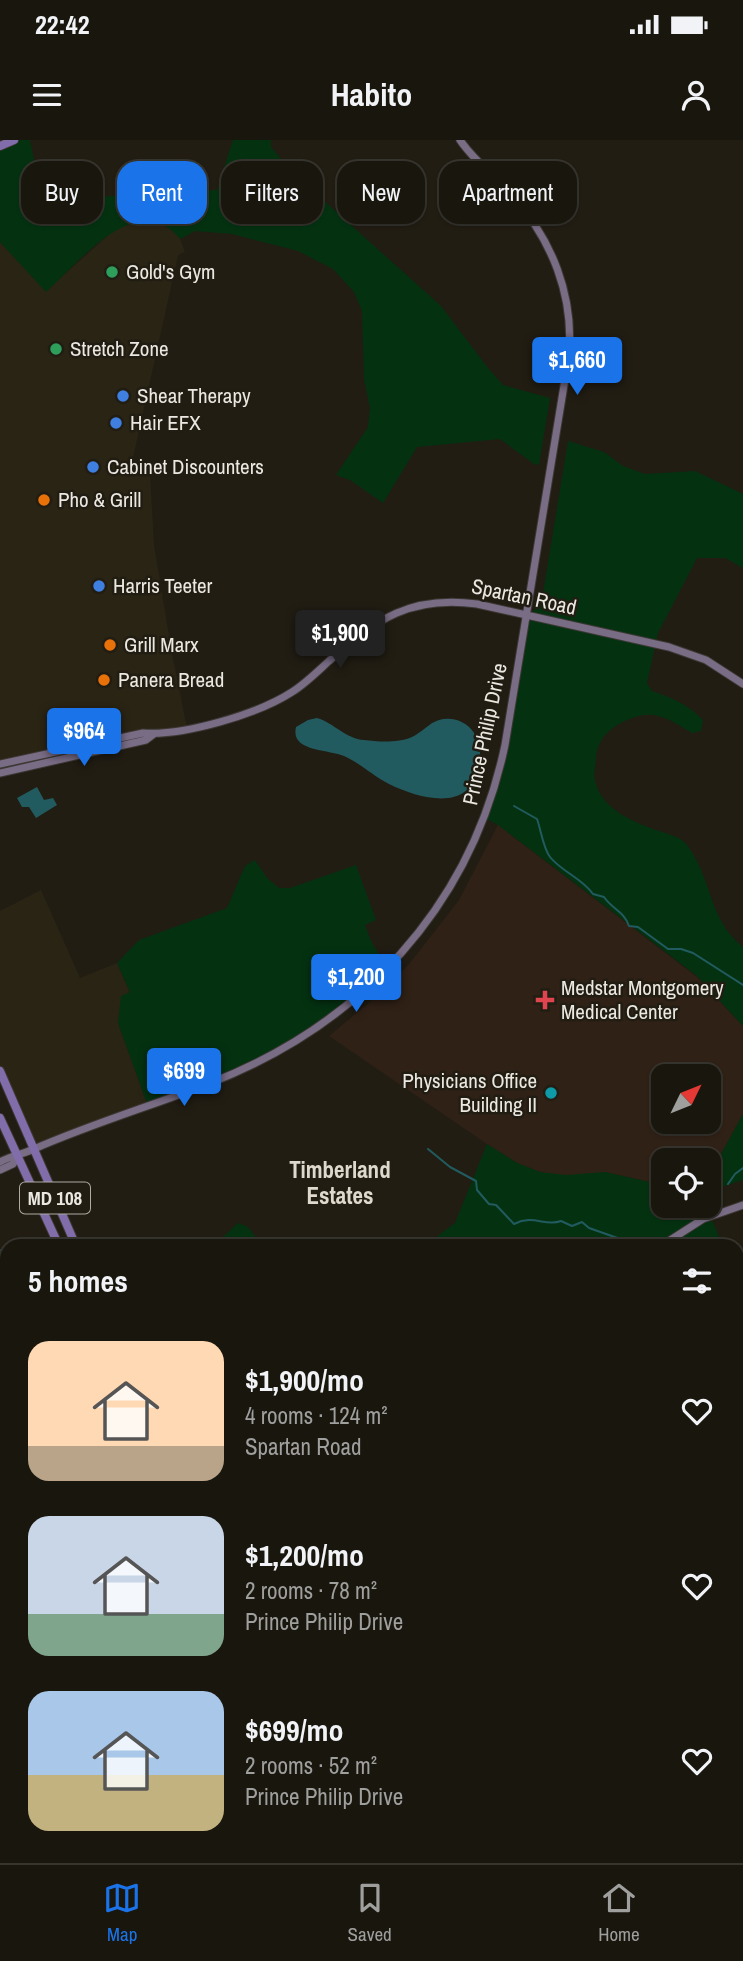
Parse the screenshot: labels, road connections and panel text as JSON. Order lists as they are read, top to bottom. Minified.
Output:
{"streets":{"main road":["MD 108"],"street":["Spartan Road","Prince Philip Drive"]},"crossings":[["Spartan Road","Prince Philip Drive"],["Prince Philip Drive","MD 108"]],"districts":["Timberland Estates"],"places":{"other":["Gold's Gym","Stretch Zone","Shear Therapy","Hair EFX","Cabinet Discounters","Pho & Grill","Harris Teeter","Grill Marx","Panera Bread","Physicians Office Building II"],"health":["Medstar Montgomery Medical Center"]},"north":"top right","page":{"status":"22:42","header":"Habito","chip":["Buy","Rent","Filters","New","Apartment"],"price":["$1,660","$1,900","$964","$1,200","$699"],"heading":"5 homes","list":[{"name":"$1,900/mo","note":"4 rooms · 124 m² · Spartan Road"},{"name":"$1,200/mo","note":"2 rooms · 78 m² · Prince Philip Drive"},{"name":"$699/mo","note":"2 rooms · 52 m² · Prince Philip Drive"}],"tabs":["Map","Saved","Home"]}}
